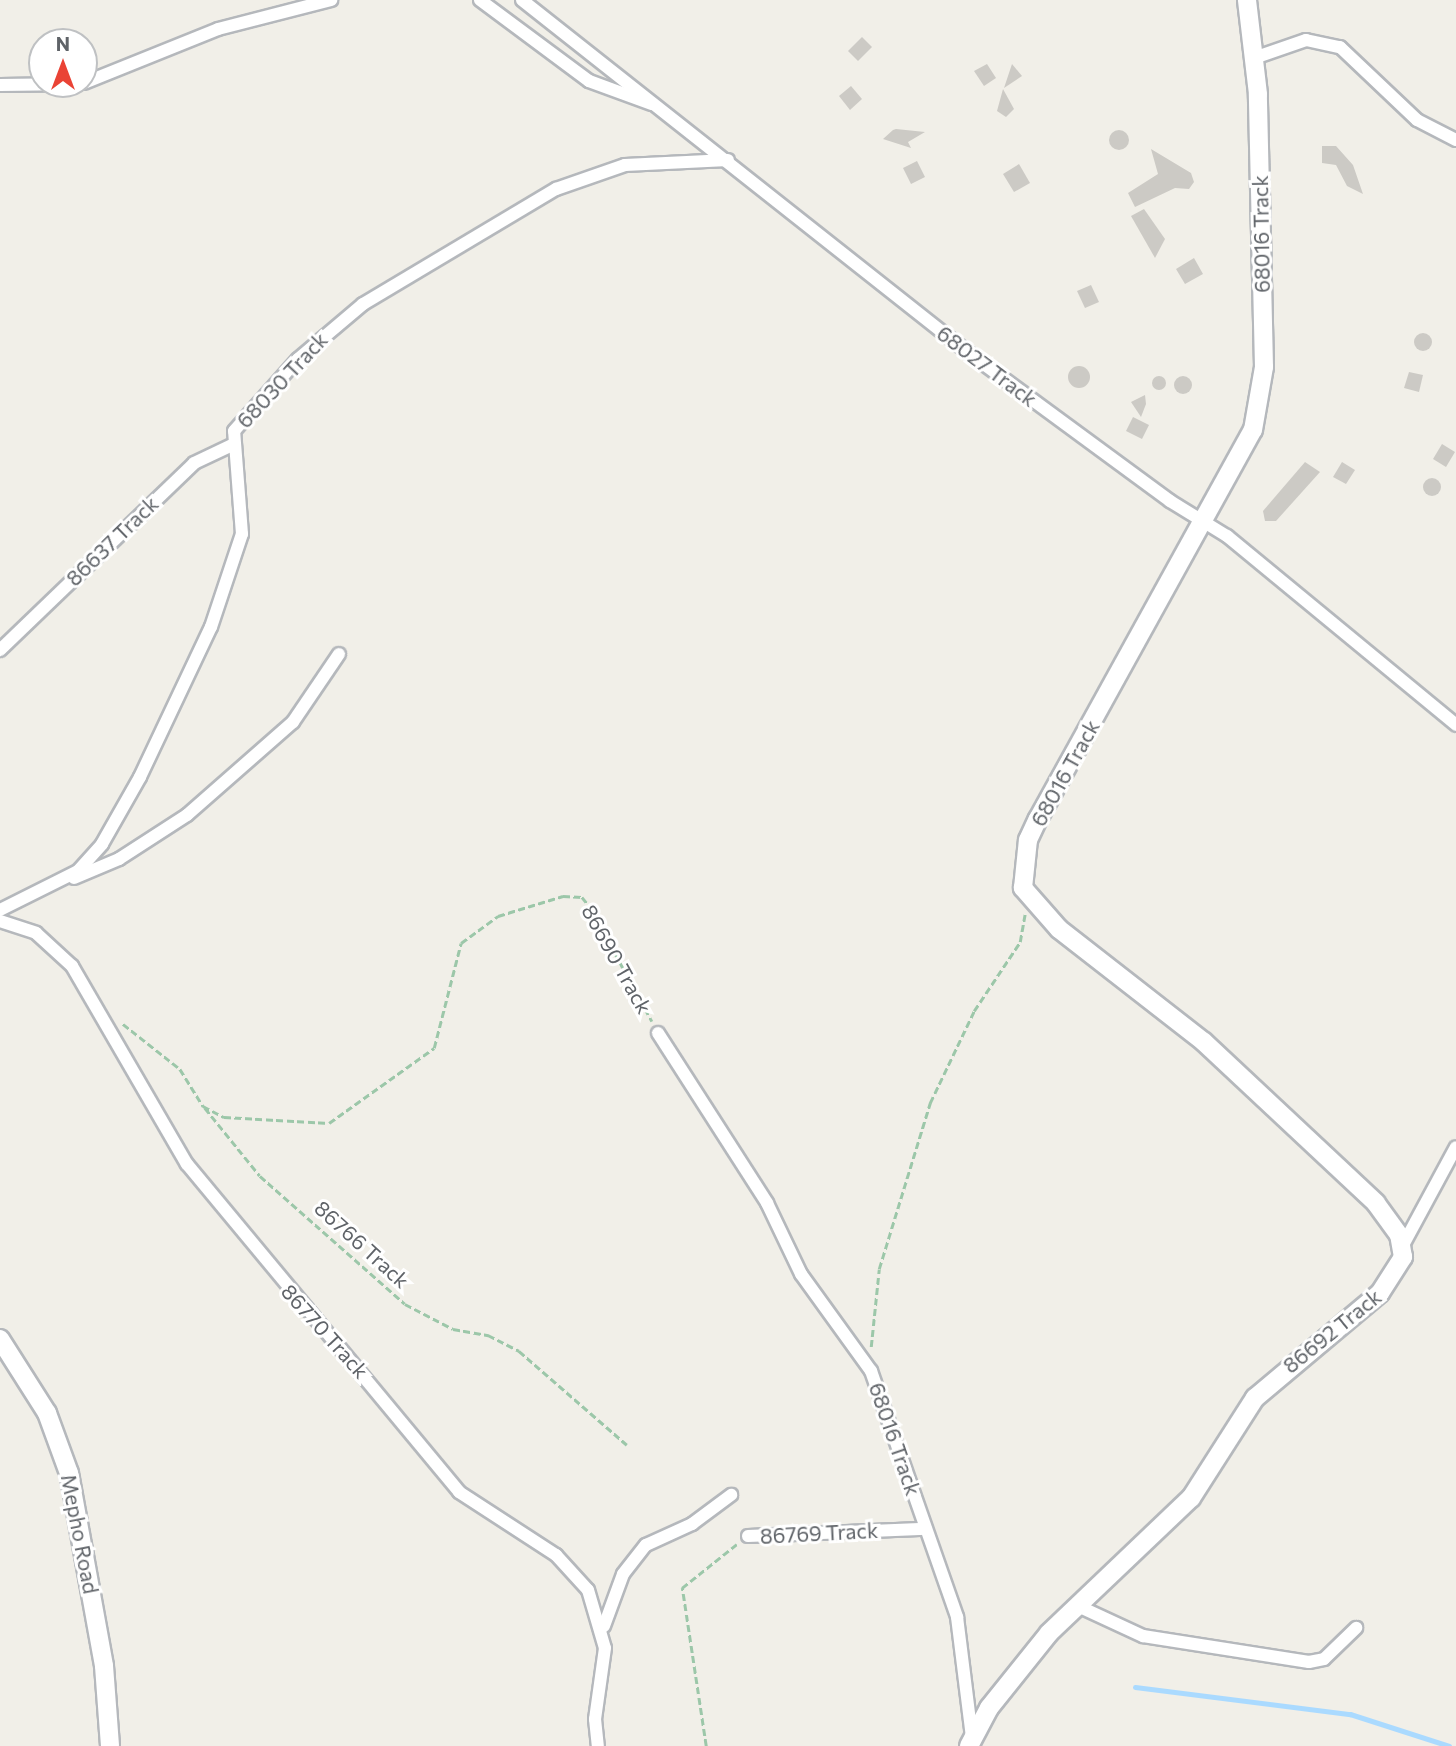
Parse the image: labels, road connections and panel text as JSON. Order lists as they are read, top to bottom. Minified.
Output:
{"streets":{"street":["68016 Track","68027 Track","68030 Track","86637 Track","86690 Track","86770 Track","86692 Track","86769 Track","Mepho Road"],"path":["86766 Track"]},"crossings":[["68016 Track","68027 Track"],["68016 Track","86690 Track"],["68016 Track","86692 Track"],["68016 Track","86769 Track"],["68027 Track","68030 Track"],["68030 Track","86637 Track"],["86690 Track","86766 Track"]],"north":"top"}
